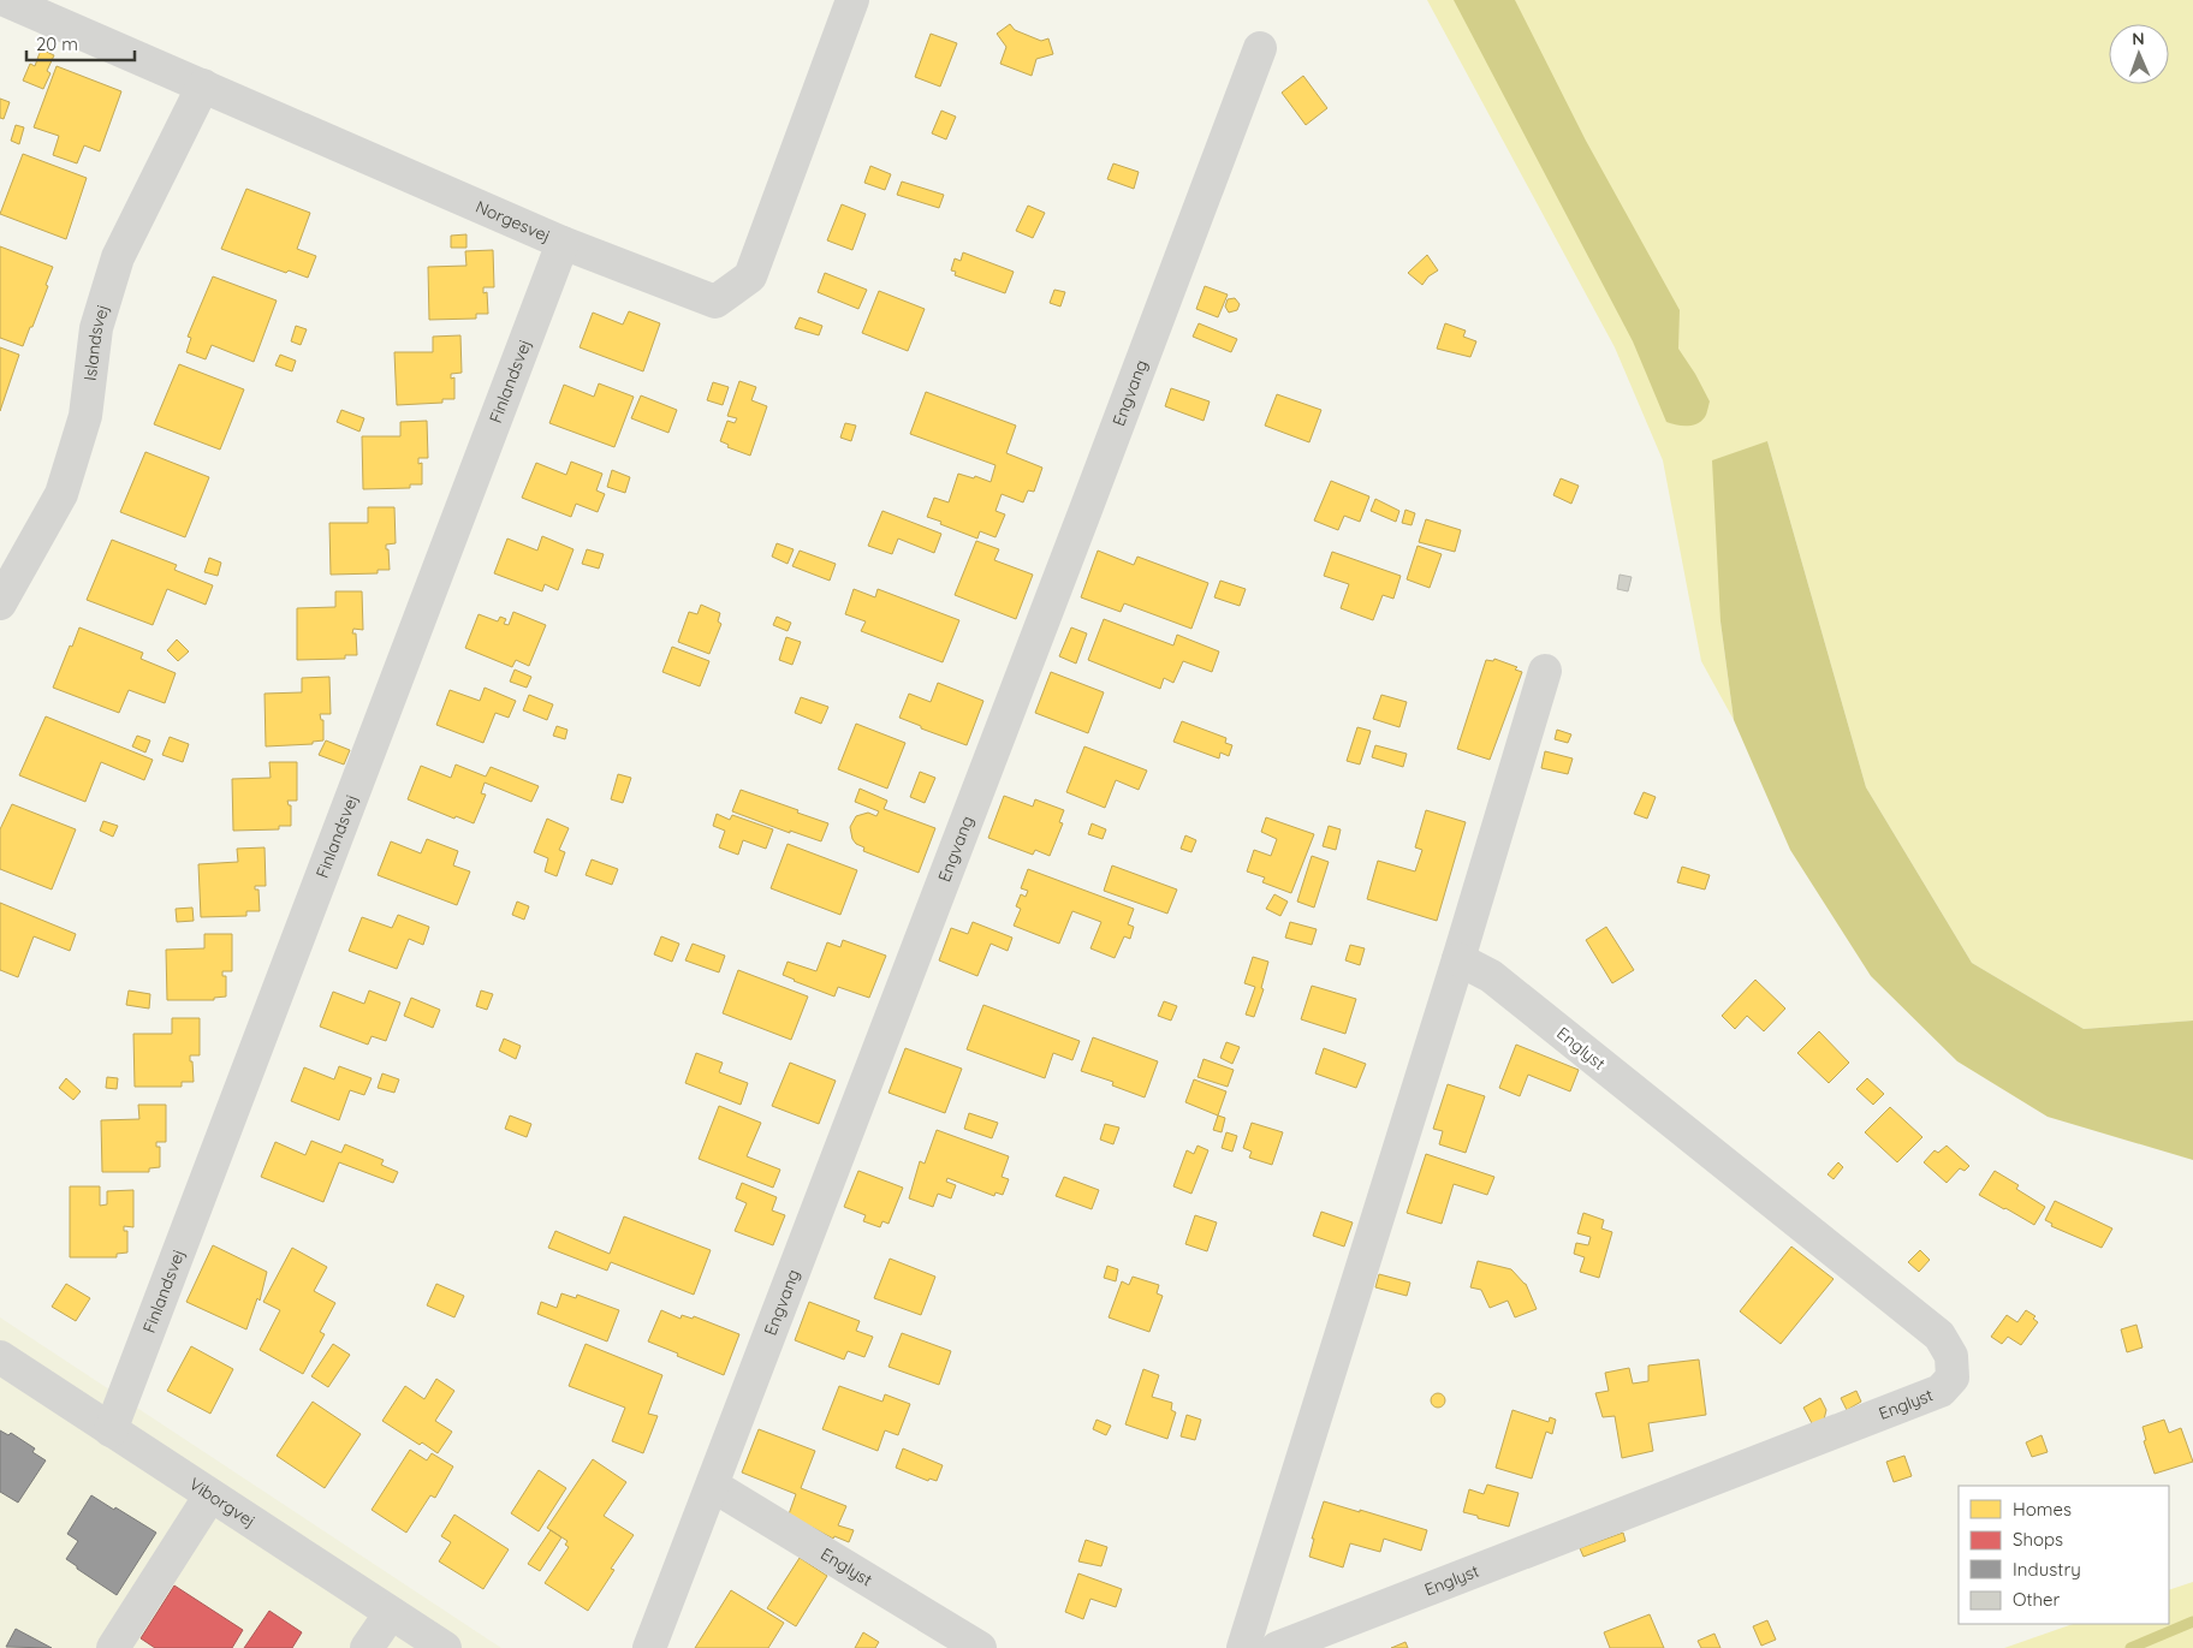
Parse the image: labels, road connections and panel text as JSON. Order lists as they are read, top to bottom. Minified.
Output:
{"streets":{"street":["Norgesvej","Islandsvej","Finlandsvej","Engvang","Englyst","Viborgvej"]},"crossings":[["Norgesvej","Islandsvej"],["Norgesvej","Finlandsvej"],["Finlandsvej","Viborgvej"],["Engvang","Englyst"]],"legend":["Homes","Shops","Industry","Other"],"scale_bar":"20 m","north":"top"}
